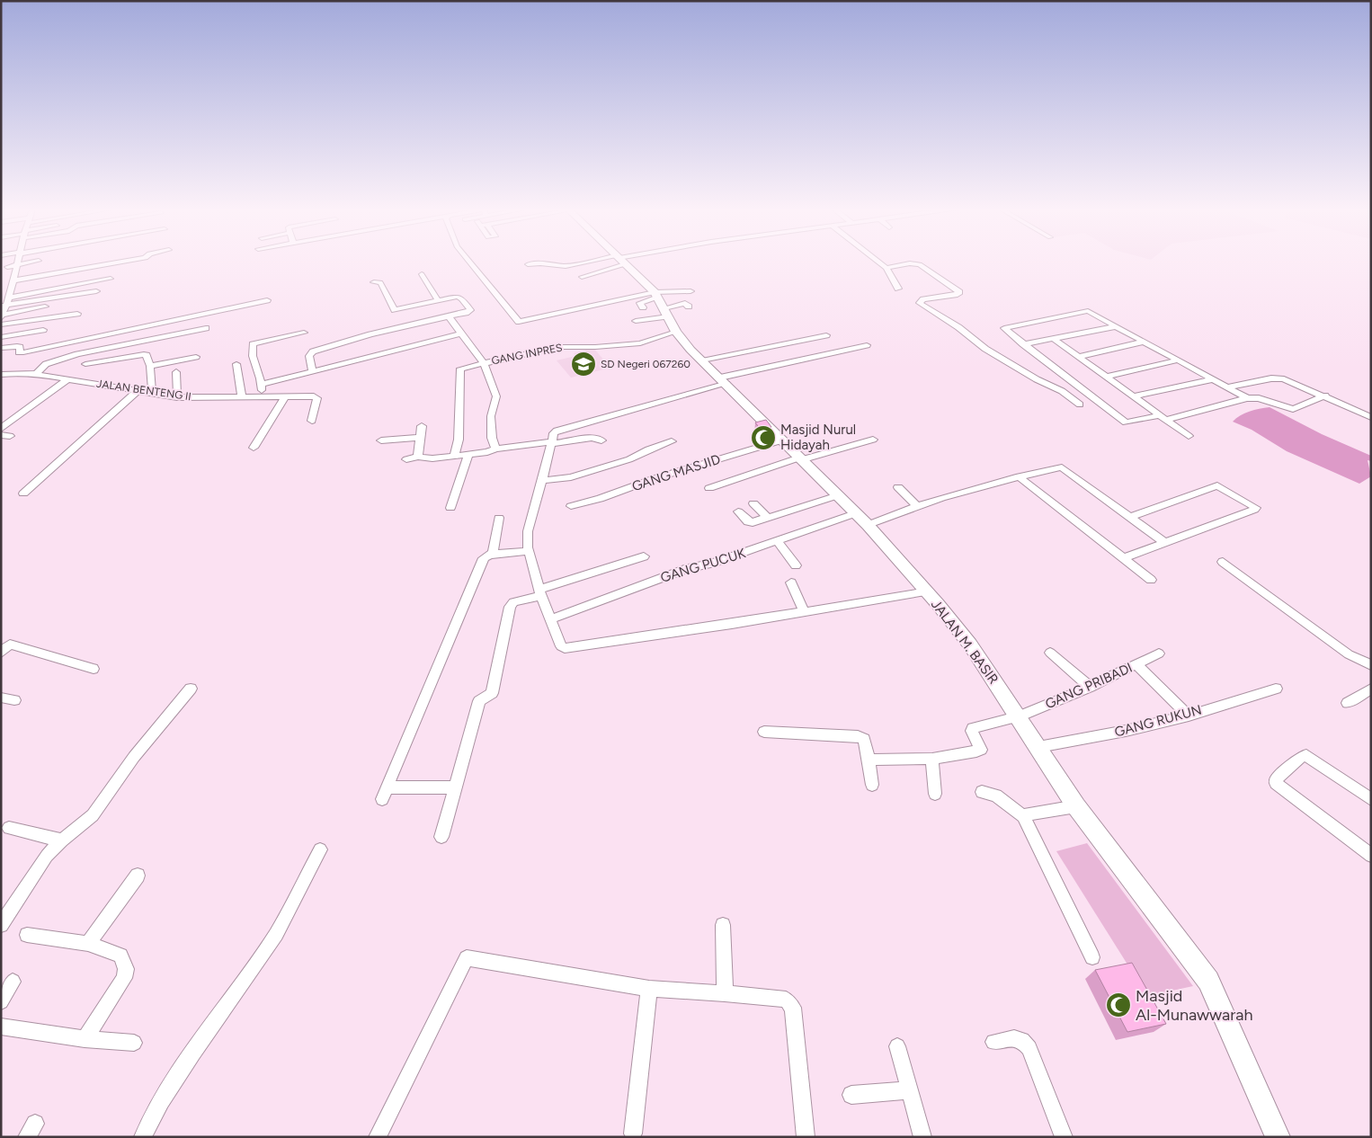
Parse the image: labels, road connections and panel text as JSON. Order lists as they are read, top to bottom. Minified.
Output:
{"streets":{"main road":["JALAN M. BASIR"],"street":["GANG INPRES","JALAN BENTENG II","GANG MASJID","GANG PUCUK","GANG PRIBADI","GANG RUKUN"]},"crossings":[["GANG INPRES","JALAN M. BASIR"],["GANG MASJID","JALAN M. BASIR"],["GANG PUCUK","JALAN M. BASIR"],["JALAN M. BASIR","GANG PRIBADI"],["JALAN M. BASIR","GANG RUKUN"]],"places":{"school or university":["SD Negeri 067260"],"mosque":["Masjid Nurul Hidayah","Masjid Al-Munawwarah"]}}
